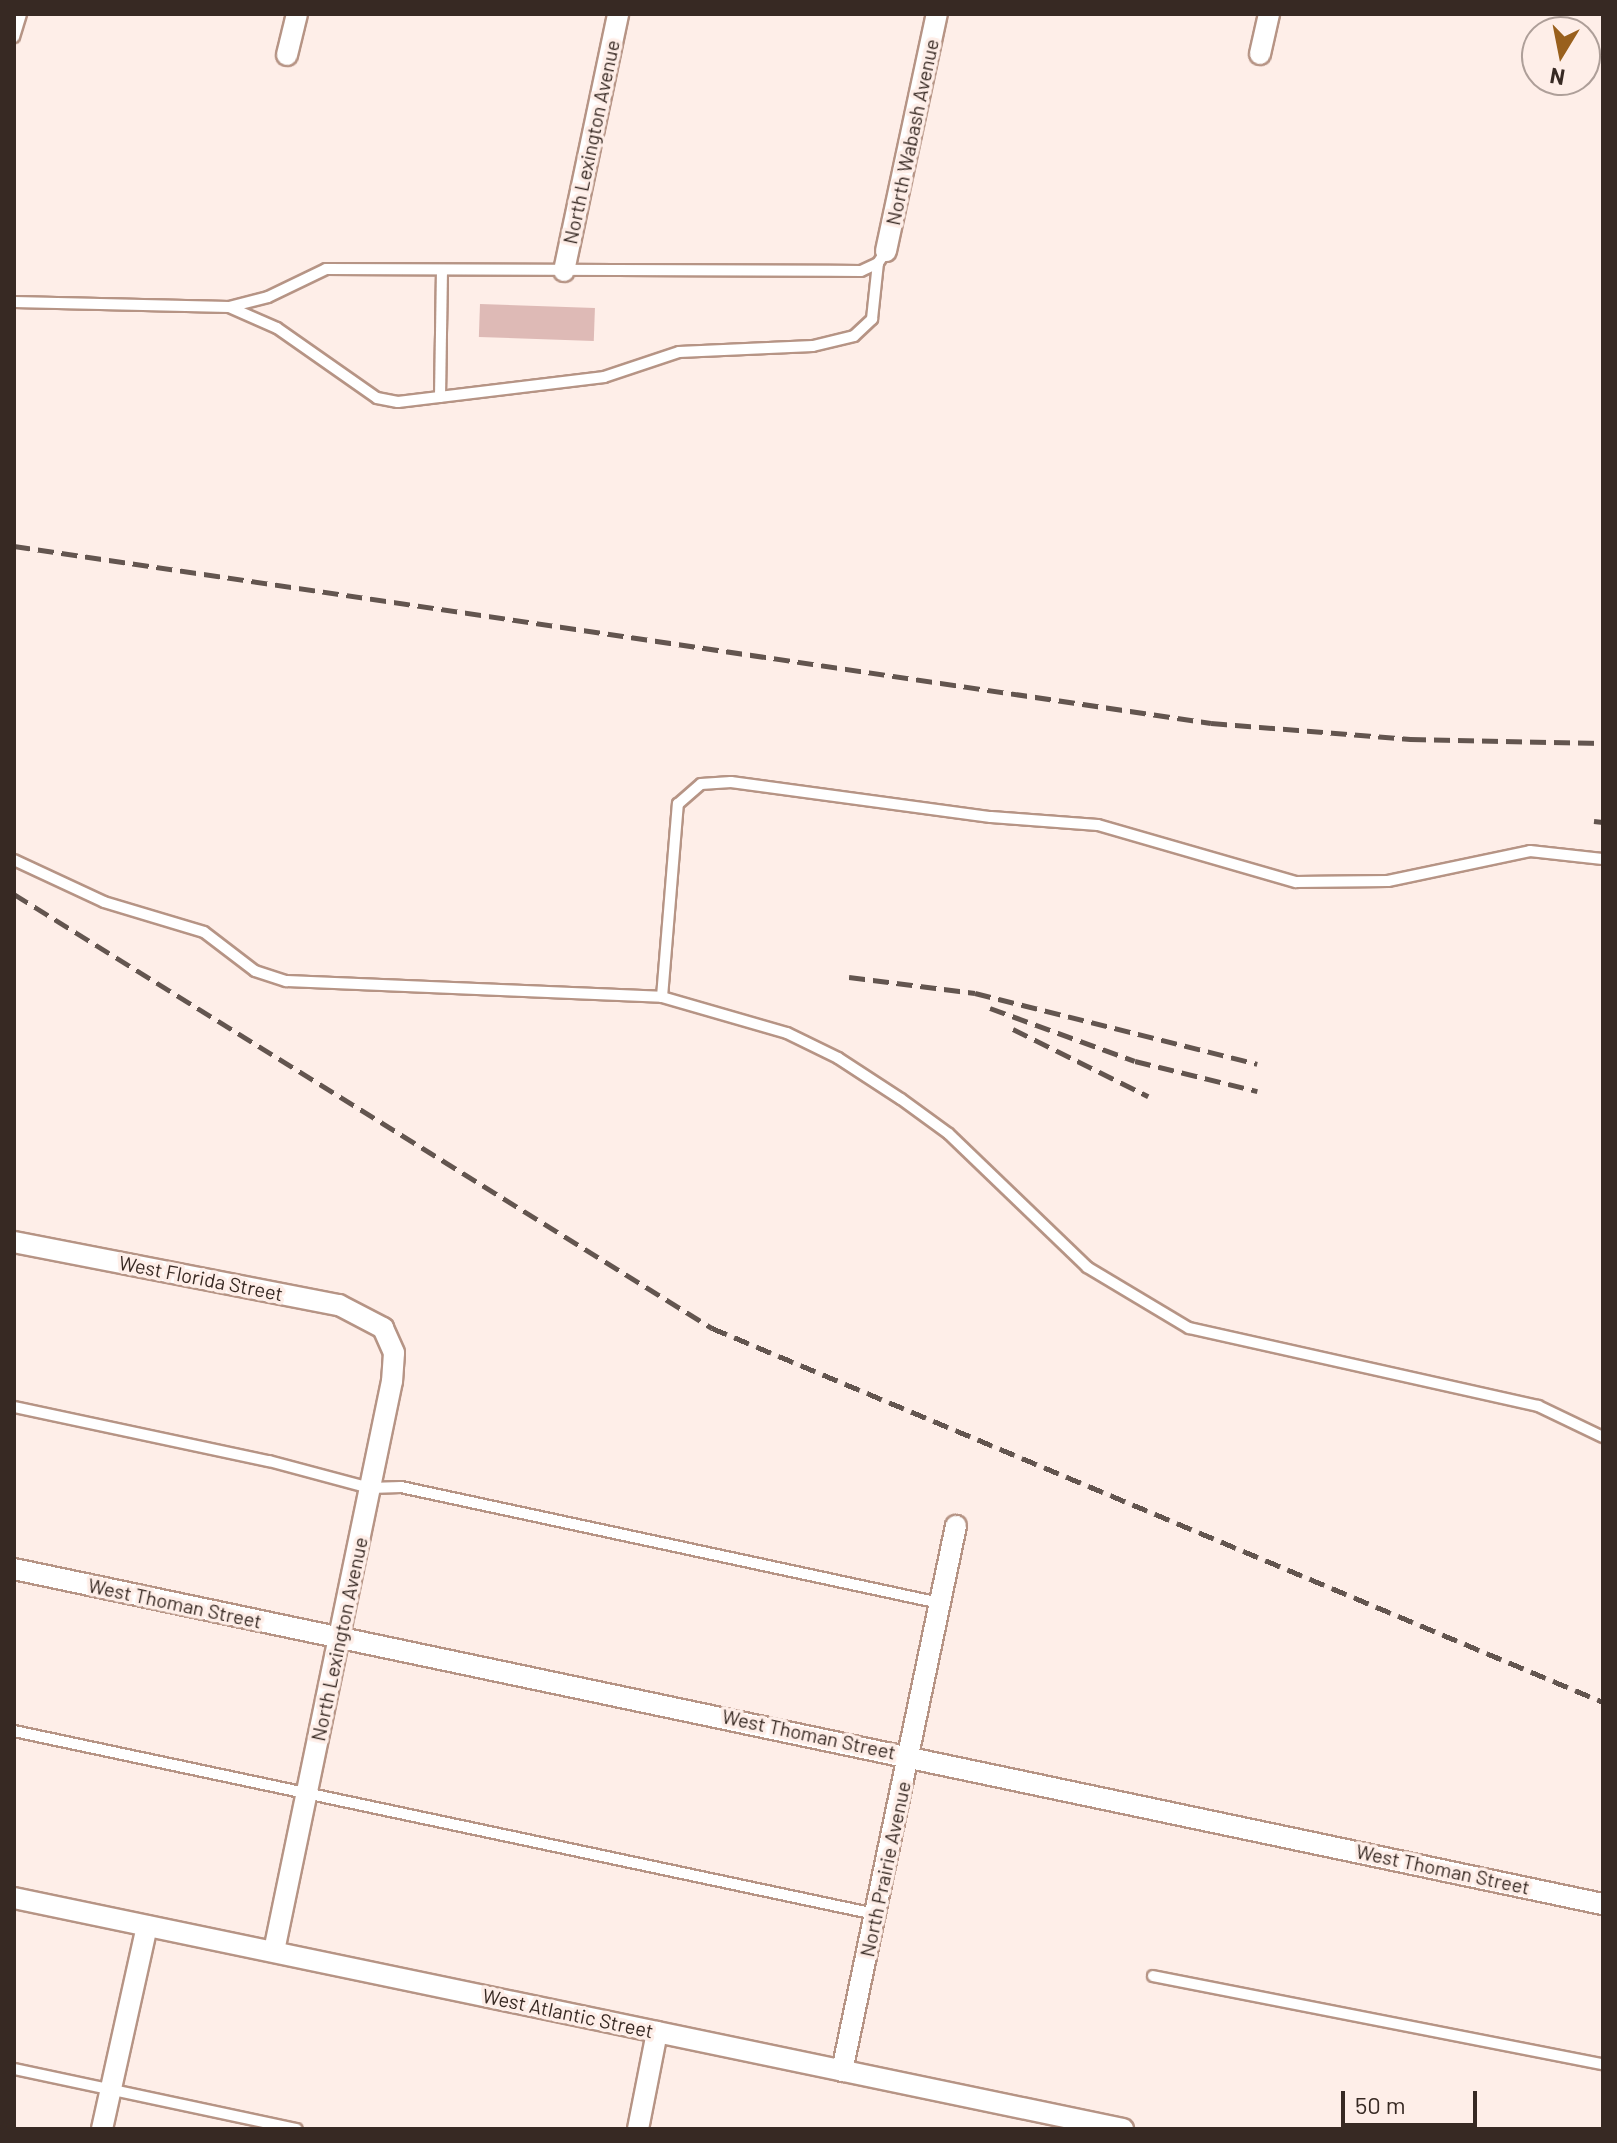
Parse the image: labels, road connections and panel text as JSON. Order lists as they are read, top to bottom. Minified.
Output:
{"streets":{"street":["North Wabash Avenue","North Lexington Avenue","West Florida Street","West Thoman Street","North Prairie Avenue","West Atlantic Street"]},"crossings":[["North Lexington Avenue","West Florida Street"],["North Lexington Avenue","West Thoman Street"],["North Lexington Avenue","West Atlantic Street"],["West Thoman Street","North Prairie Avenue"],["North Prairie Avenue","West Atlantic Street"]],"scale_bar":"50 m","north":"bottom"}
